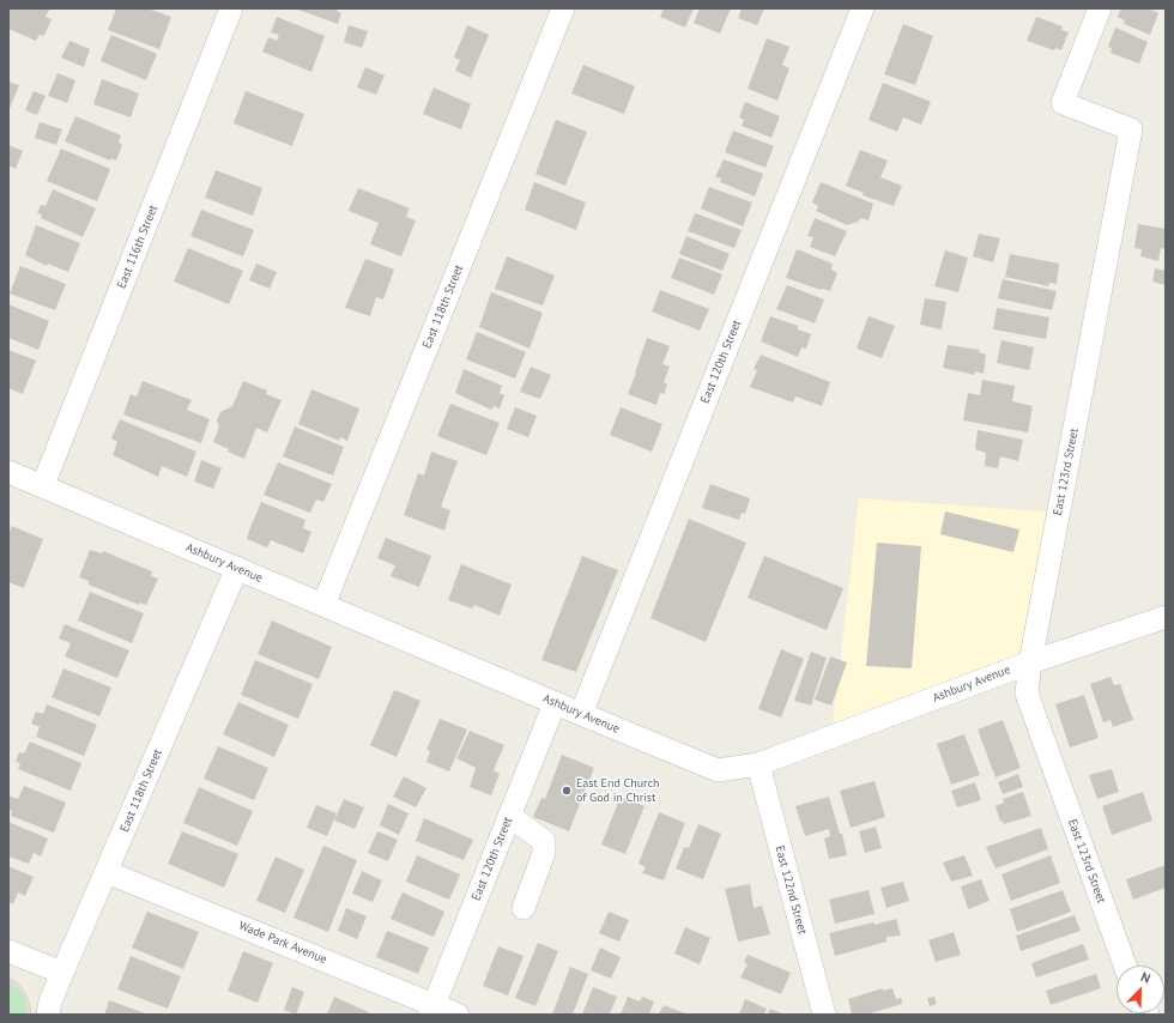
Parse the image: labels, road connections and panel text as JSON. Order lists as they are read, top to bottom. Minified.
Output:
{"streets":{"street":["East 116th Street","East 118th Street","East 120th Street","East 123rd Street","Ashbury Avenue","East 122nd Street","Wade Park Avenue"]},"crossings":[["East 116th Street","Ashbury Avenue"],["East 118th Street","Ashbury Avenue"],["East 118th Street","Wade Park Avenue"],["East 120th Street","Ashbury Avenue"],["East 120th Street","Wade Park Avenue"],["East 123rd Street","Ashbury Avenue"],["Ashbury Avenue","East 122nd Street"]],"places":["East End Church of God in Christ"],"north":"top right"}
